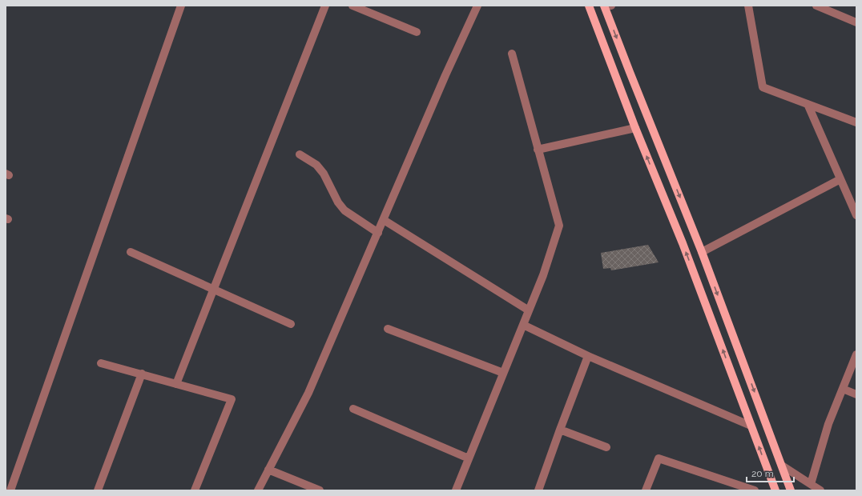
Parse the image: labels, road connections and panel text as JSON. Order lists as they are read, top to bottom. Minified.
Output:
{"scale_bar":"20 m"}
